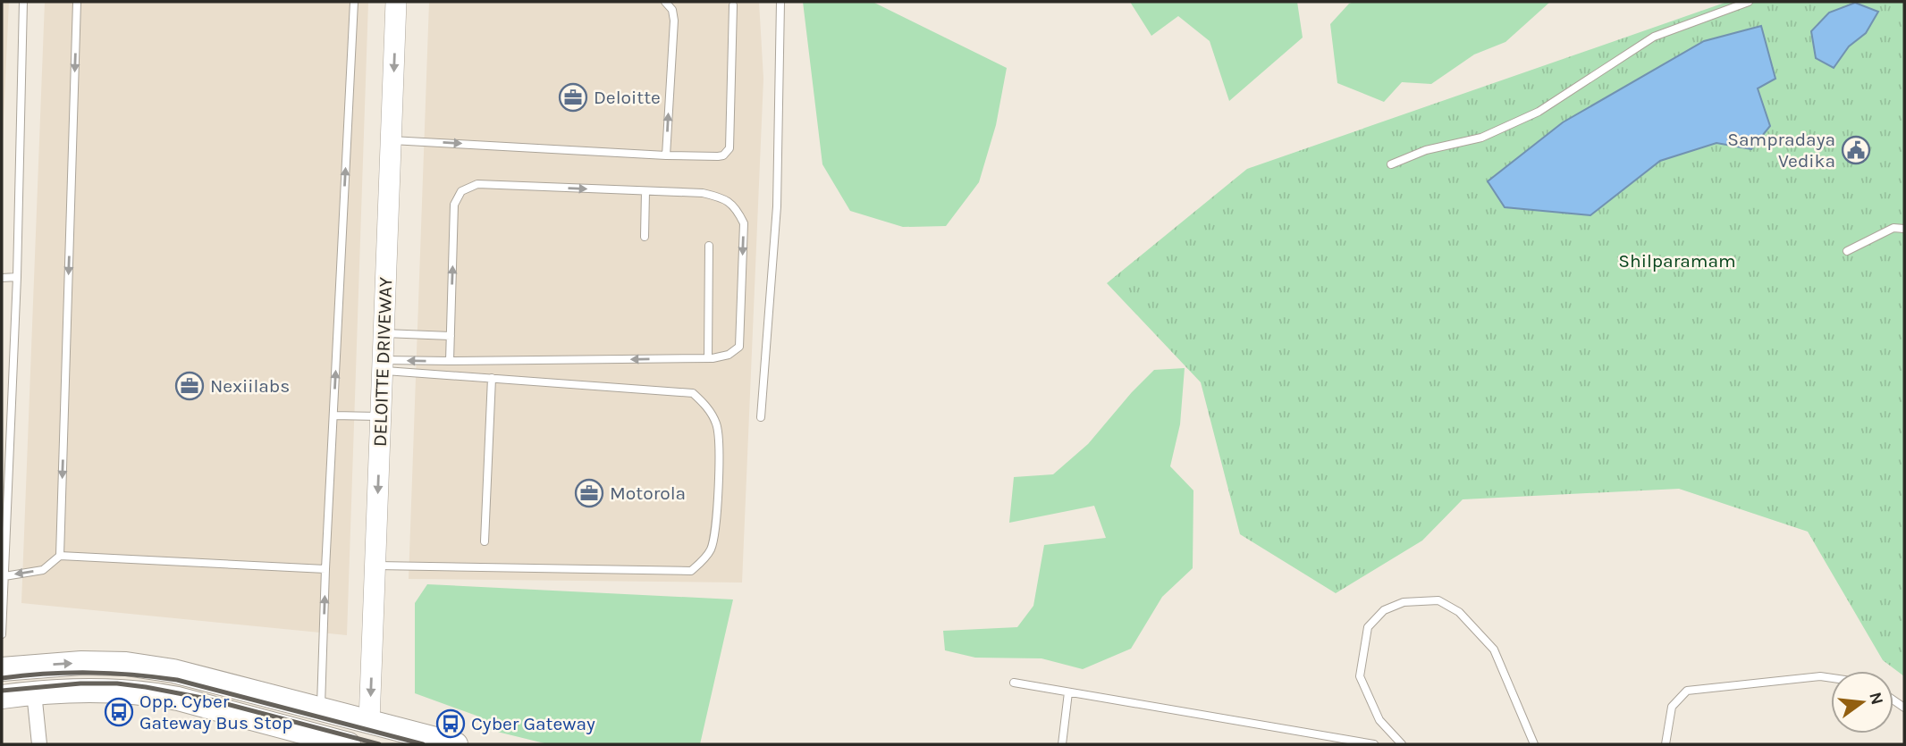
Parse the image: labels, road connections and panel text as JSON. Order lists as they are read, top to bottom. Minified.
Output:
{"streets":{"street":["DELOITTE DRIVEWAY"]},"one_way":["DELOITTE DRIVEWAY"],"parks":["Shilparamam"],"places":{"office":["Deloitte","Nexiilabs","Motorola"],"public building":["Sampradaya Vedika"],"bus stop":["Opp. Cyber Gateway Bus Stop","Cyber Gateway"]},"north":"right"}
